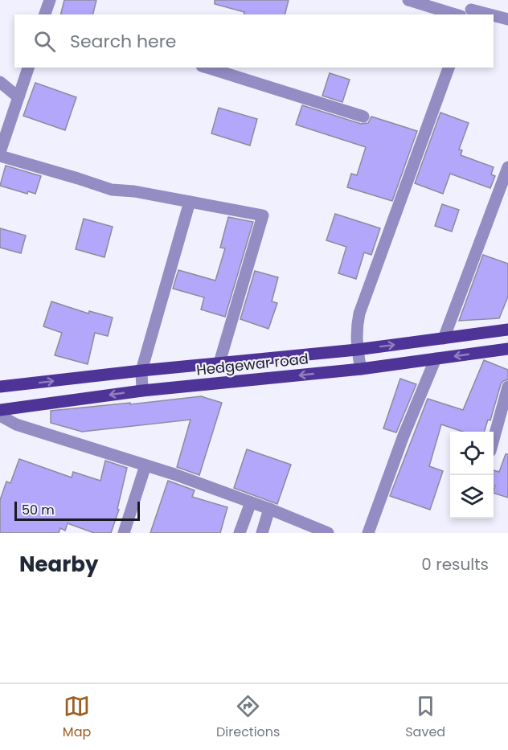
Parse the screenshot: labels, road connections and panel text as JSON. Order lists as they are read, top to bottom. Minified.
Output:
{"streets":{"main road":["Hedgewar road"]},"scale_bar":"50 m","page":{"search":"Search here","scale":"50 m","heading":["Nearby","0 results"],"nav":["Map","Directions","Saved"]}}
